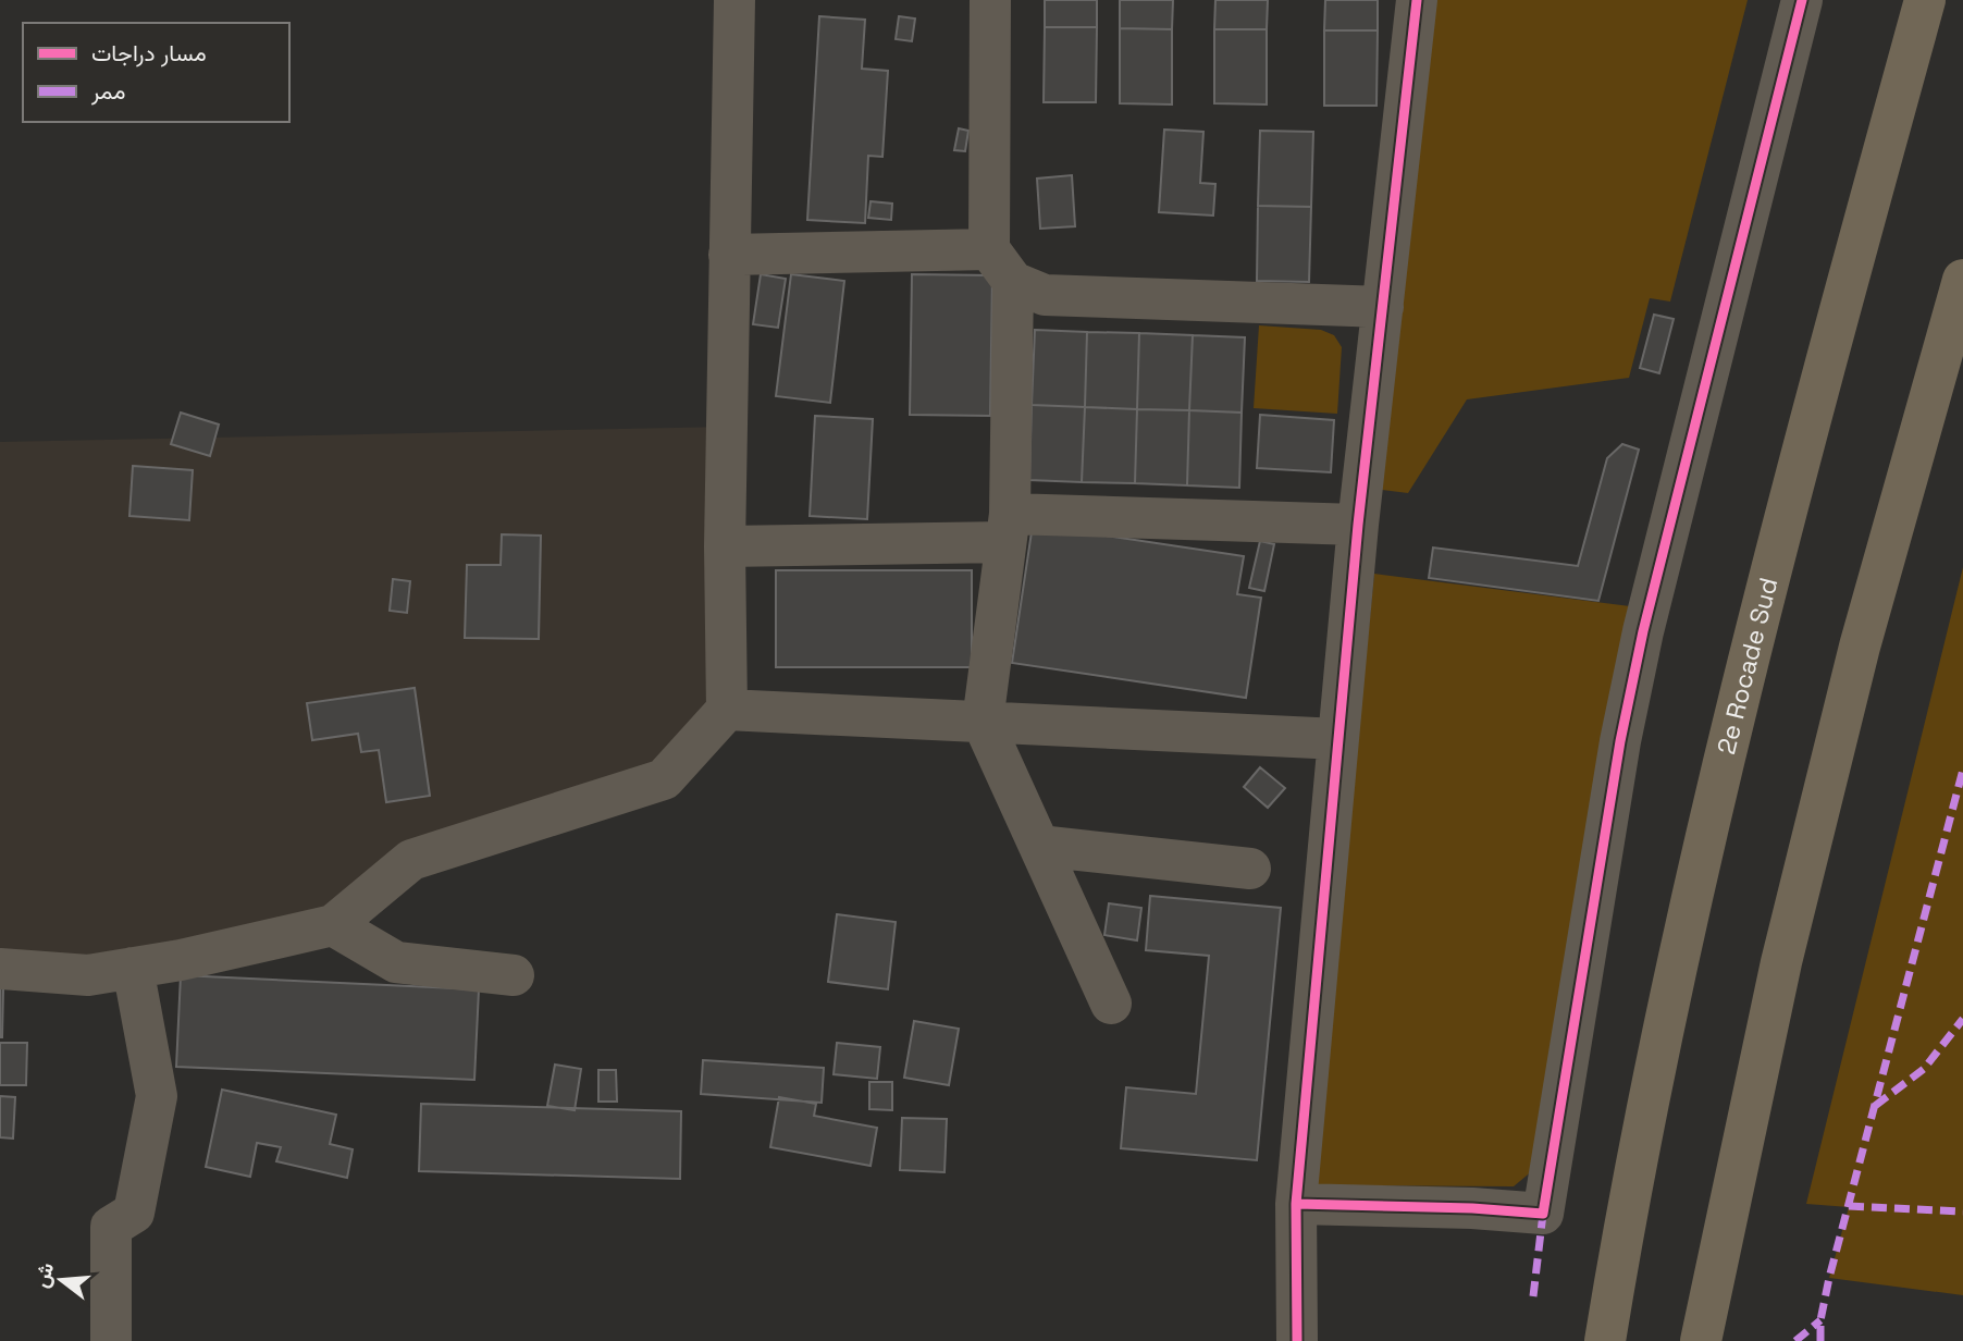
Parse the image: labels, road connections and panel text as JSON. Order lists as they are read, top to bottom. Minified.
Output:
{"streets":{"highway":["2e Rocade Sud"]},"legend":["مسار دراجات","ممر"],"north":"left"}
